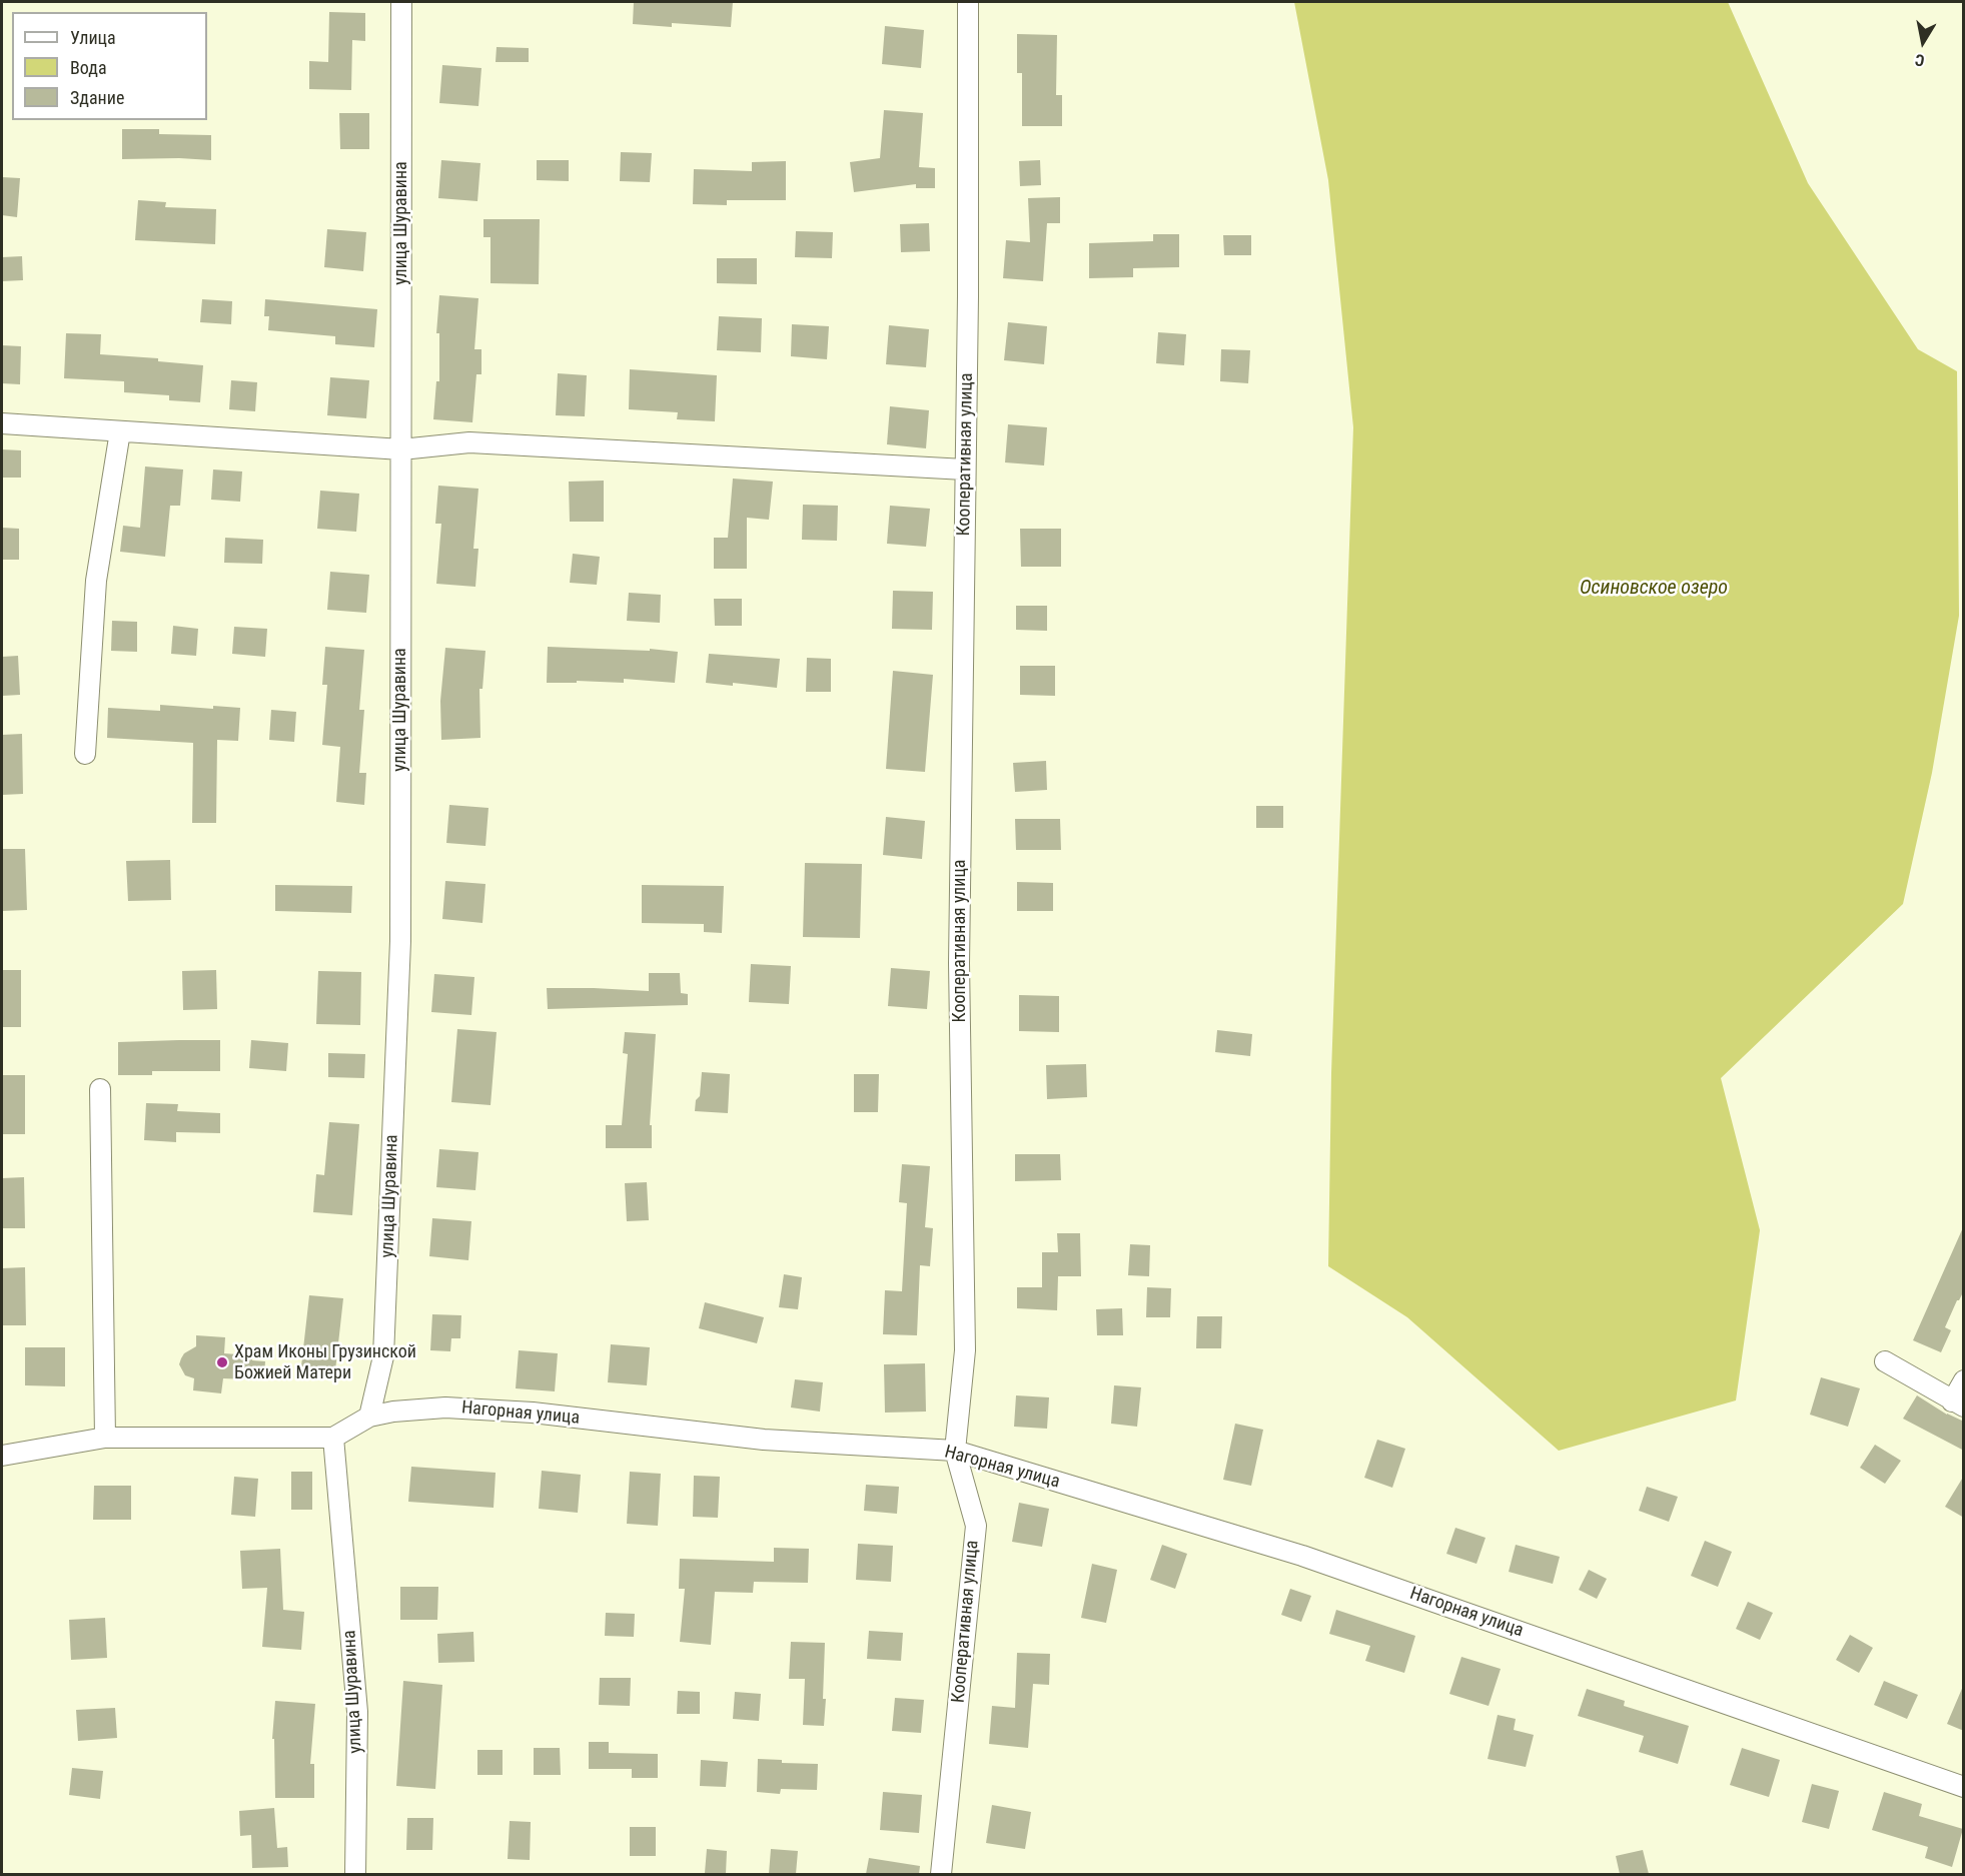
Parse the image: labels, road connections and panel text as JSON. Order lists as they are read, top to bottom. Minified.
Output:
{"streets":{"street":["улица Шуравина","Кооперативная улица","Нагорная улица"]},"crossings":[["улица Шуравина","Нагорная улица"],["Кооперативная улица","Нагорная улица"]],"water":["Осиновское озеро"],"places":["Храм Иконы Грузинской Божией Матери"],"legend":["Улица","Вода","Здание"],"north":"bottom"}
